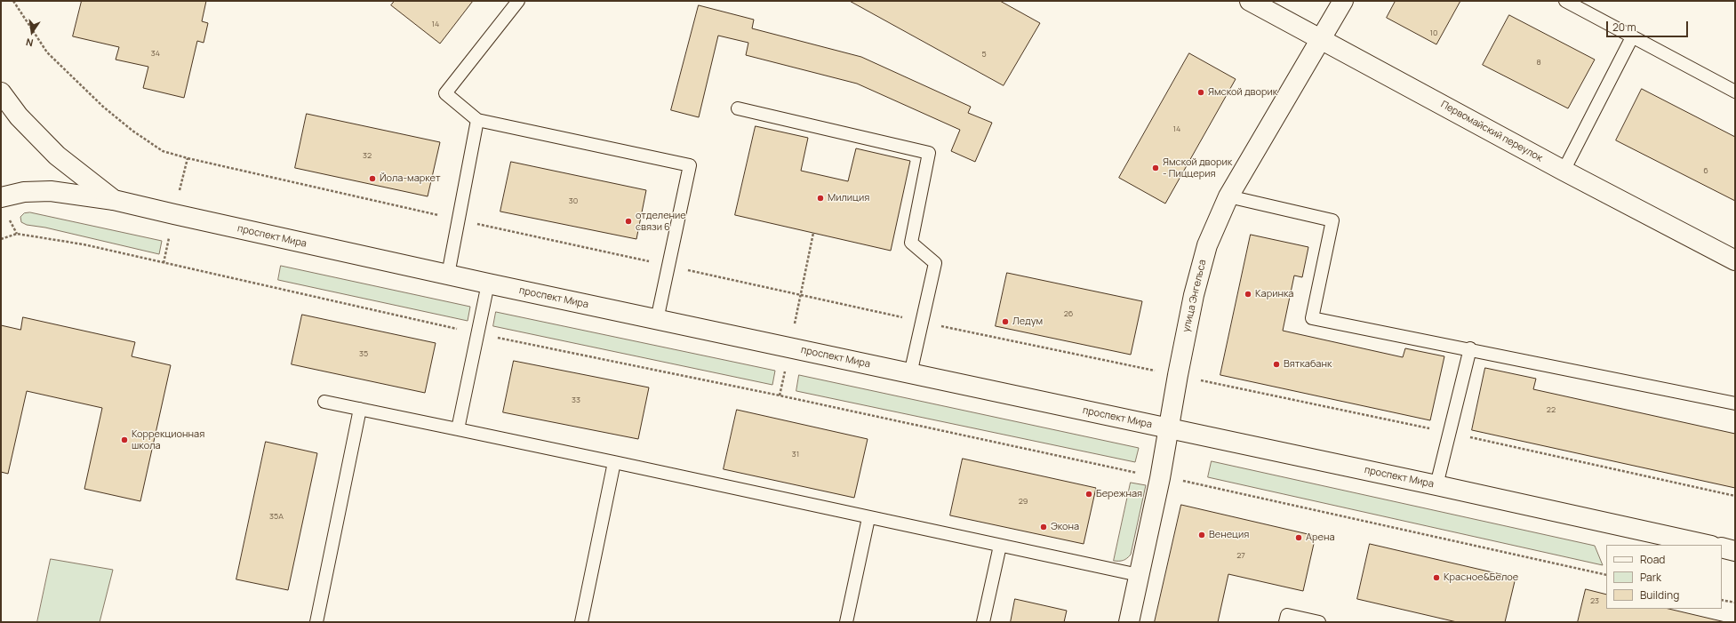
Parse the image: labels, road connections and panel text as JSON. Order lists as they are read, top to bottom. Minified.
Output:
{"streets":{"main road":["Первомайский переулок","проспект Мира","улица Энгельса"]},"crossings":[["Первомайский переулок","улица Энгельса"],["проспект Мира","улица Энгельса"]],"places":["Ямской дворик","Ямской дворик - Пиццерия","Йола-маркет","Милиция","отделение связи 6","Каринка","Ледум","Вяткабанк","Коррекционная школа","Бережная","Экона","Венеция","Арена","Красное&Белое"],"house_numbers":["14","10","34","5","8","14","32","6","30","26","35","33","22","31","29","35А","27","23"],"legend":["Road","Park","Building"],"scale_bar":"20 m","north":"bottom"}
